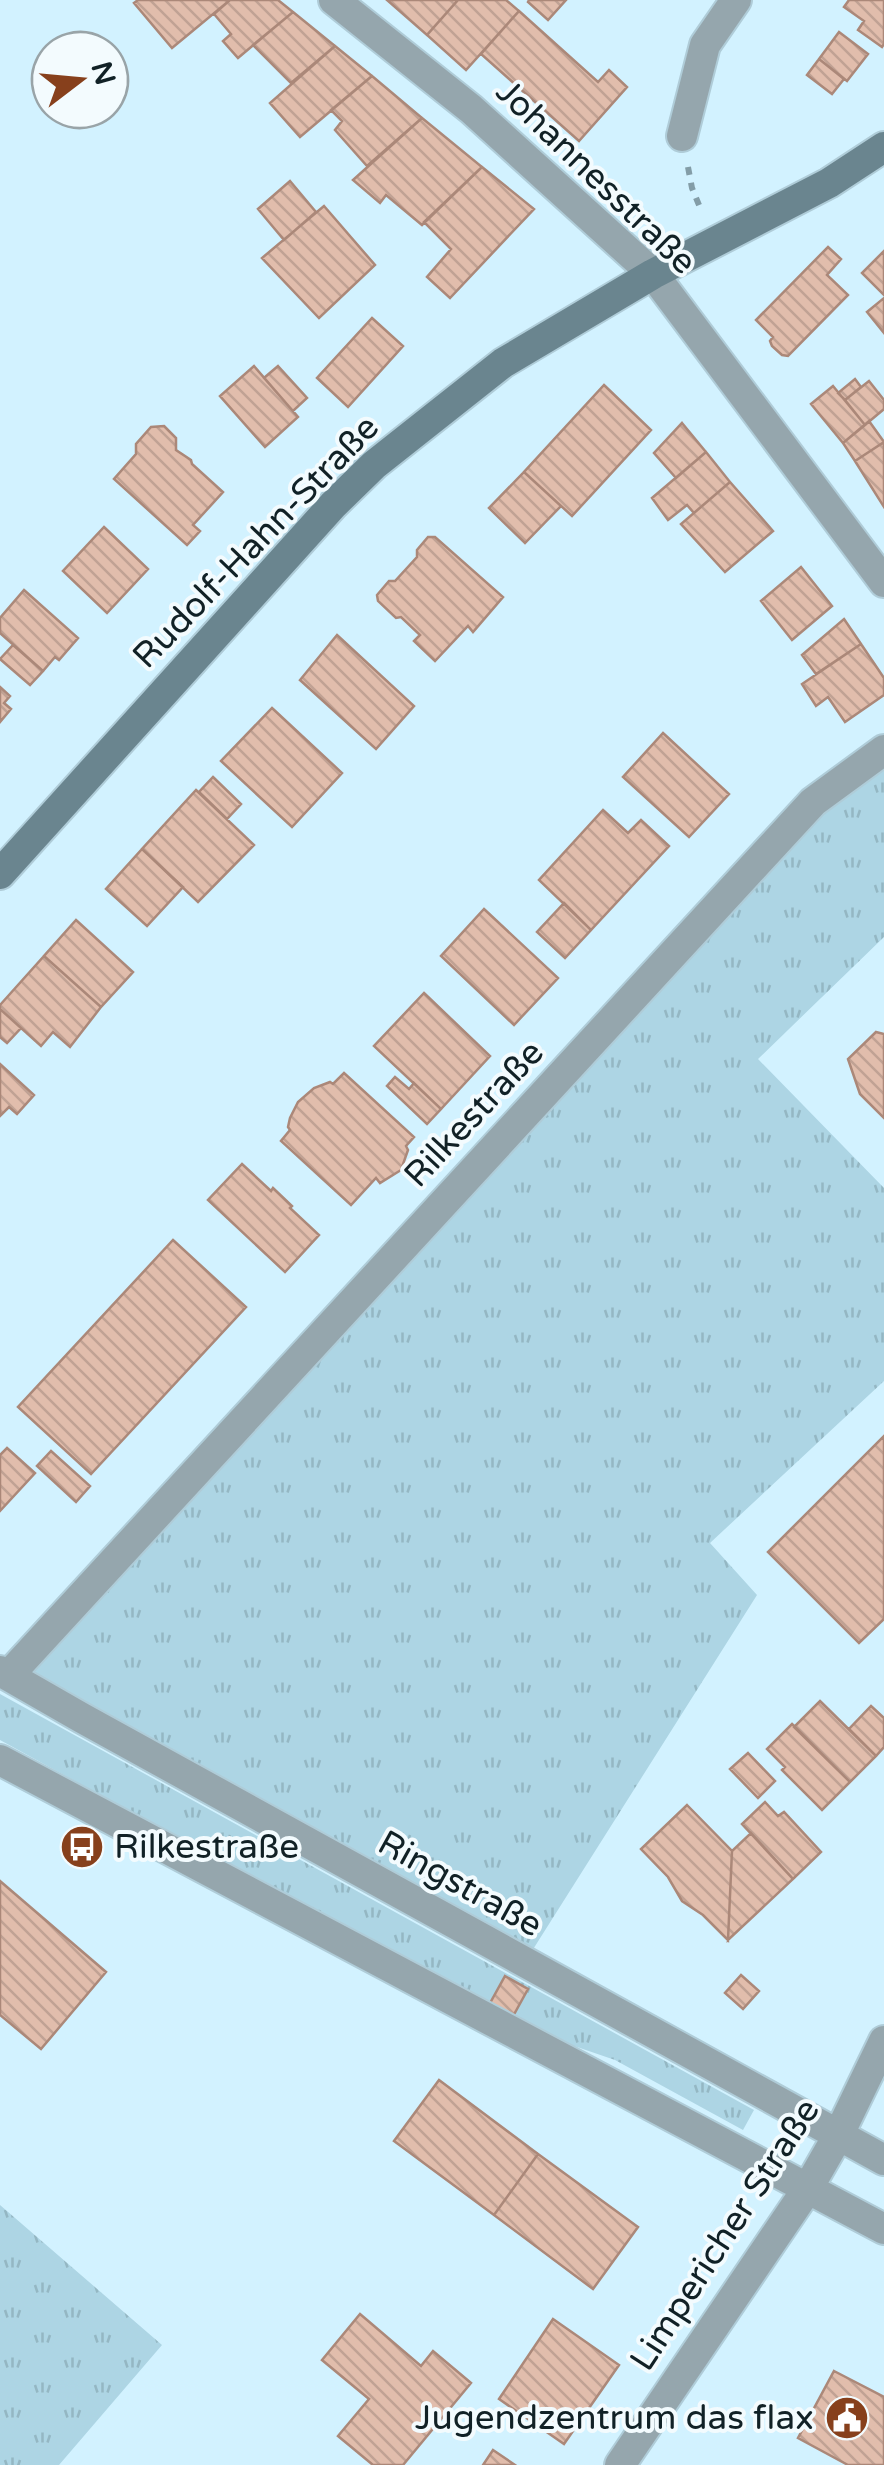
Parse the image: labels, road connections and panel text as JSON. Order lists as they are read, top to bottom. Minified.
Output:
{"streets":{"street":["Johannesstraße","Rudolf-Hahn-Straße","Rilkestraße","Ringstraße","Limpericher Straße"]},"crossings":[["Johannesstraße","Rudolf-Hahn-Straße"],["Rilkestraße","Ringstraße"],["Ringstraße","Limpericher Straße"]],"places":{"bus stop":["Rilkestraße"],"public building":["Jugendzentrum das flax"]},"north":"right"}
